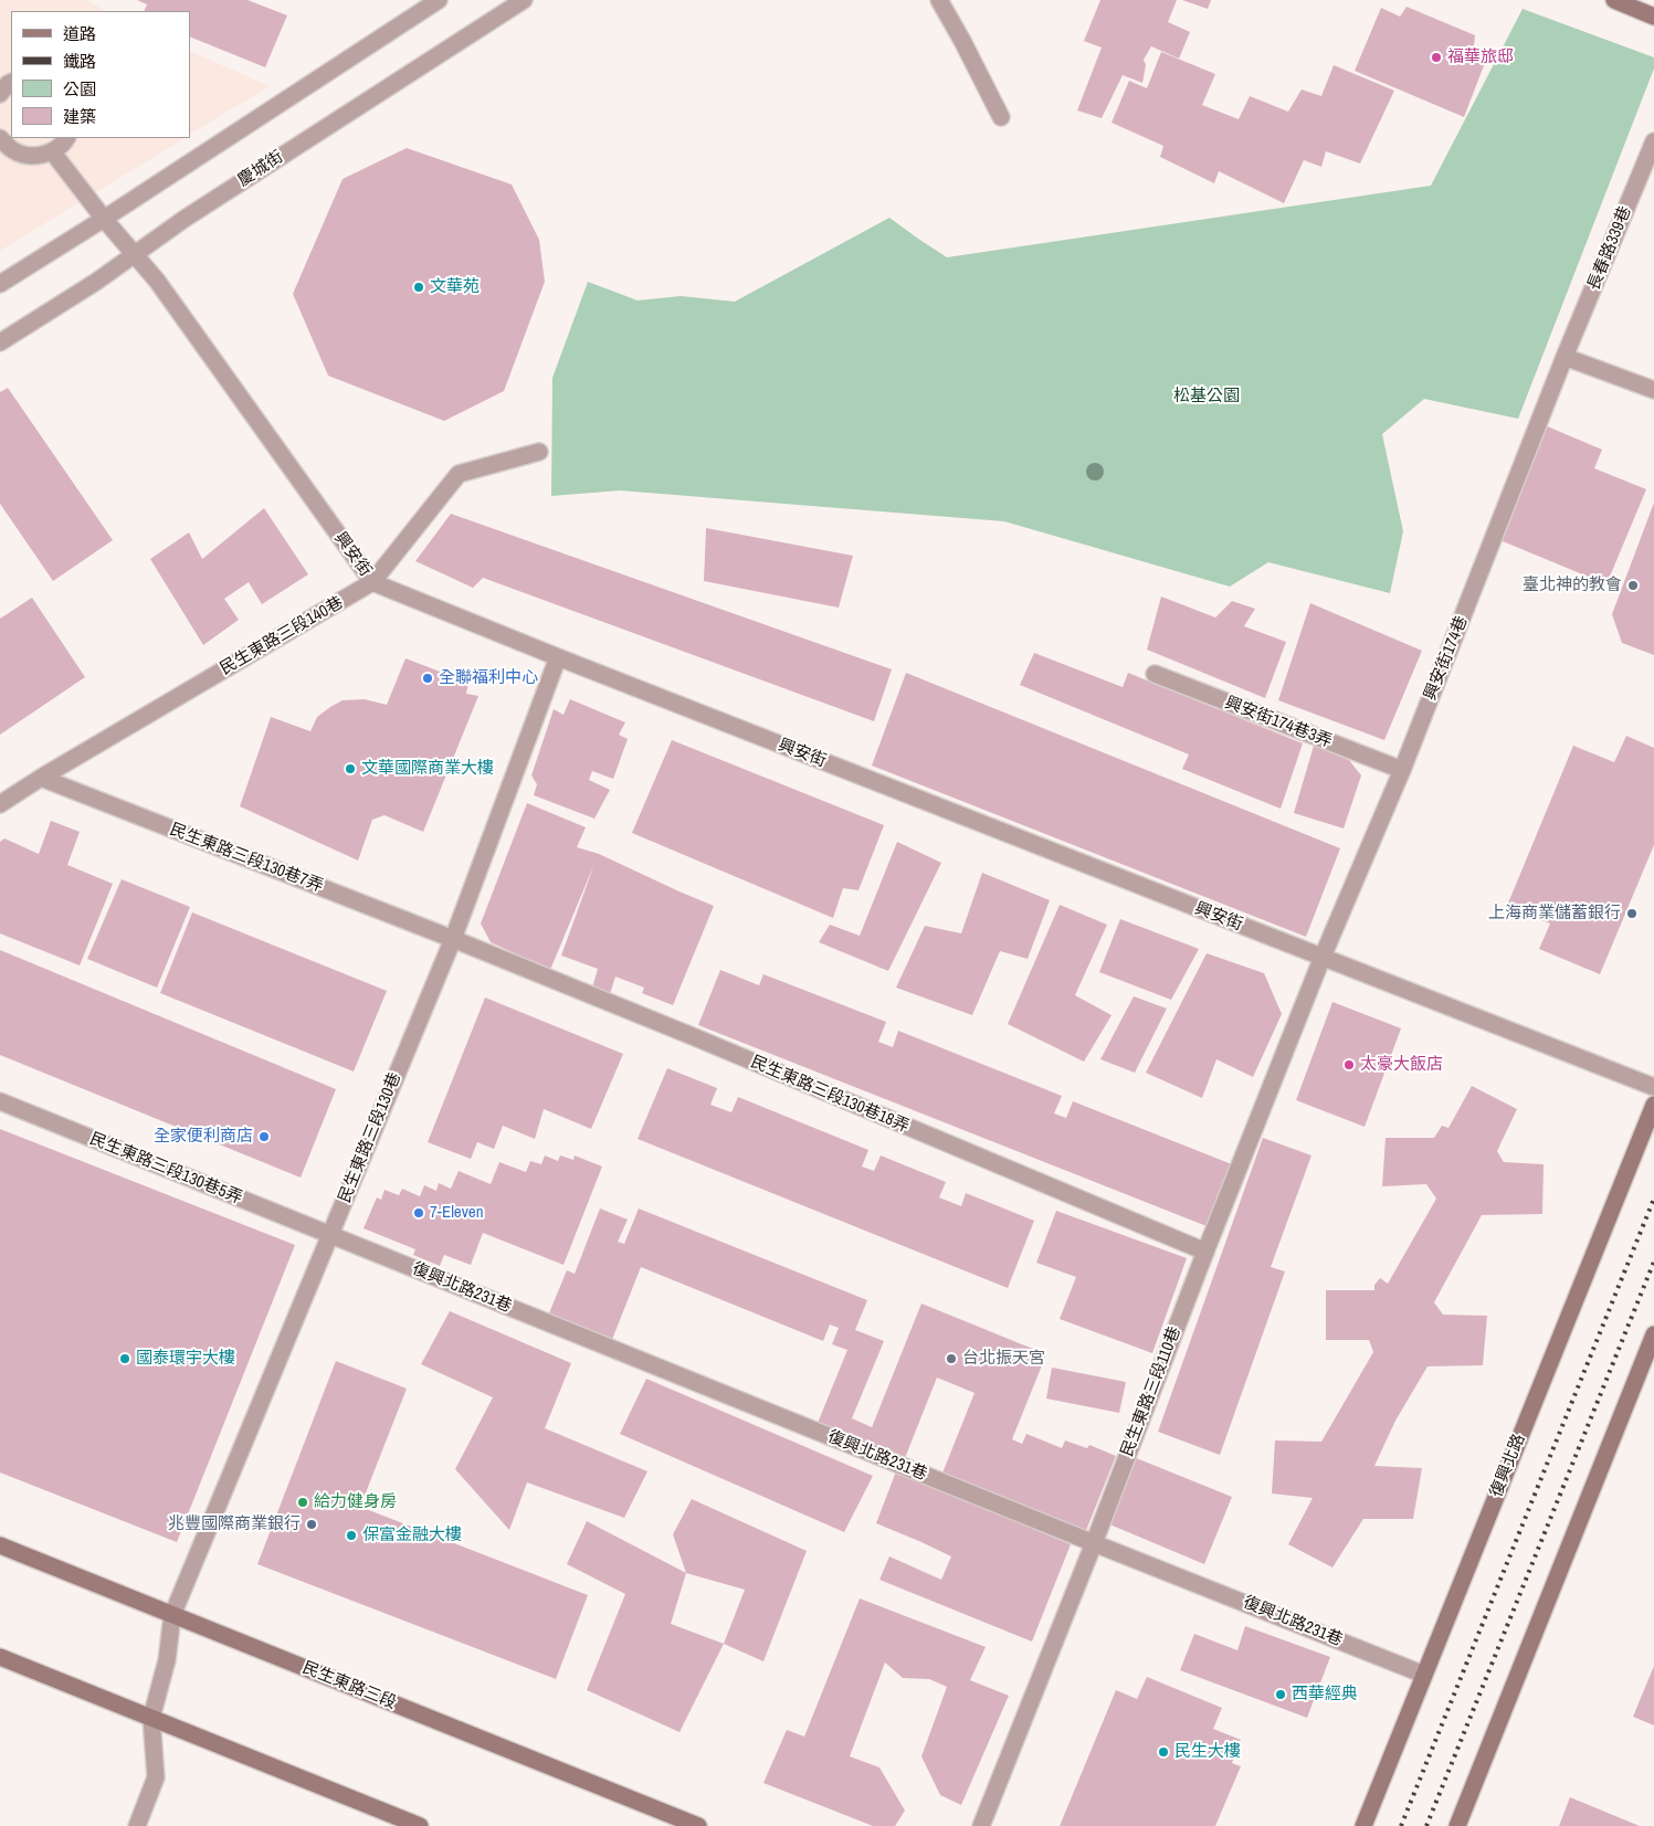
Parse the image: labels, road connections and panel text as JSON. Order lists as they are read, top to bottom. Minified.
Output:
{"streets":{"main road":["復興北路","民生東路三段"],"street":["慶城街","長春路339巷","興安街","民生東路三段140巷","興安街174巷","興安街174巷3弄","民生東路三段130巷7弄","民生東路三段130巷18弄","民生東路三段130巷","民生東路三段130巷5弄","復興北路231巷","民生東路三段110巷"]},"crossings":[["慶城街","興安街"],["長春路339巷","興安街174巷"],["興安街","民生東路三段140巷"],["興安街","興安街174巷"],["興安街","民生東路三段130巷"],["興安街","民生東路三段110巷"],["民生東路三段140巷","民生東路三段130巷7弄"],["興安街174巷","興安街174巷3弄"],["興安街174巷","民生東路三段110巷"],["民生東路三段130巷7弄","民生東路三段130巷18弄"],["民生東路三段130巷7弄","民生東路三段130巷"],["民生東路三段130巷18弄","民生東路三段130巷"],["民生東路三段130巷18弄","民生東路三段110巷"],["民生東路三段130巷","民生東路三段130巷5弄"],["民生東路三段130巷","復興北路231巷"],["民生東路三段130巷","民生東路三段"],["民生東路三段130巷5弄","復興北路231巷"],["復興北路231巷","民生東路三段110巷"],["復興北路231巷","復興北路"]],"parks":["松基公園"],"places":["福華旅邸","文華苑","臺北神的教會","全聯福利中心","文華國際商業大樓","上海商業儲蓄銀行","太豪大飯店","全家便利商店","7-Eleven","國泰環宇大樓","台北振天宮","給力健身房","兆豐國際商業銀行","保富金融大樓","西華經典","民生大樓"],"legend":["道路","鐵路","公園","建築"]}
